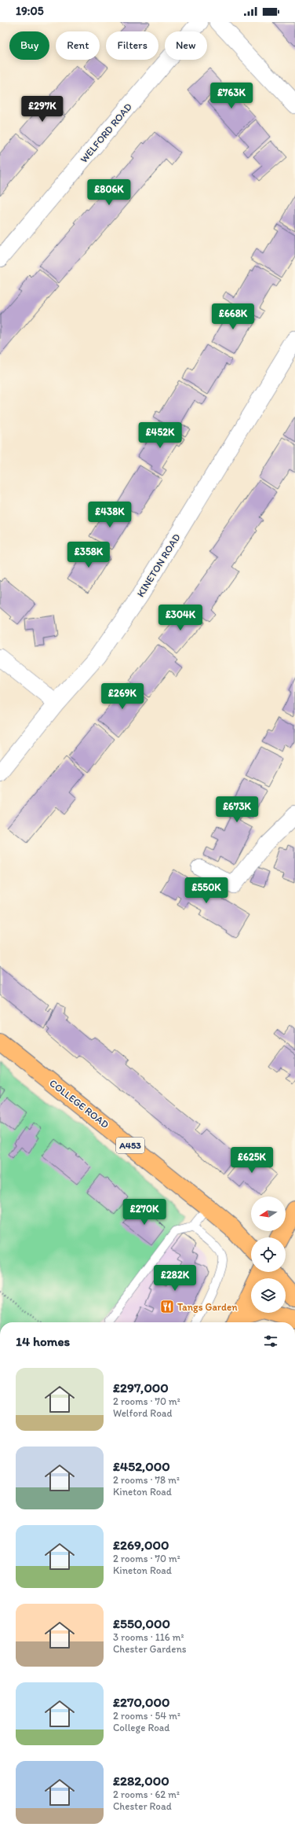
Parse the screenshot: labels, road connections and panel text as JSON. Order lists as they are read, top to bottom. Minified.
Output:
{"streets":{"main road":["COLLEGE ROAD","A453"],"street":["WELFORD ROAD","KINETON ROAD"]},"places":{"restaurant":["Tangs Garden"]},"north":"left","page":{"status":"19:05","chip":["Buy","Rent","Filters","New"],"price":["£763K","£297K","£806K","£668K","£452K","£438K","£358K","£304K","£269K","£673K","£550K","£625K","£270K","£282K"],"heading":"14 homes","list":[{"name":"£297,000","note":"2 rooms · 70 m² · Welford Road"},{"name":"£452,000","note":"2 rooms · 78 m² · Kineton Road"},{"name":"£269,000","note":"2 rooms · 70 m² · Kineton Road"},{"name":"£550,000","note":"3 rooms · 116 m² · Chester Gardens"},{"name":"£270,000","note":"2 rooms · 54 m² · College Road"},{"name":"£282,000","note":"2 rooms · 62 m² · Chester Road"}]}}
